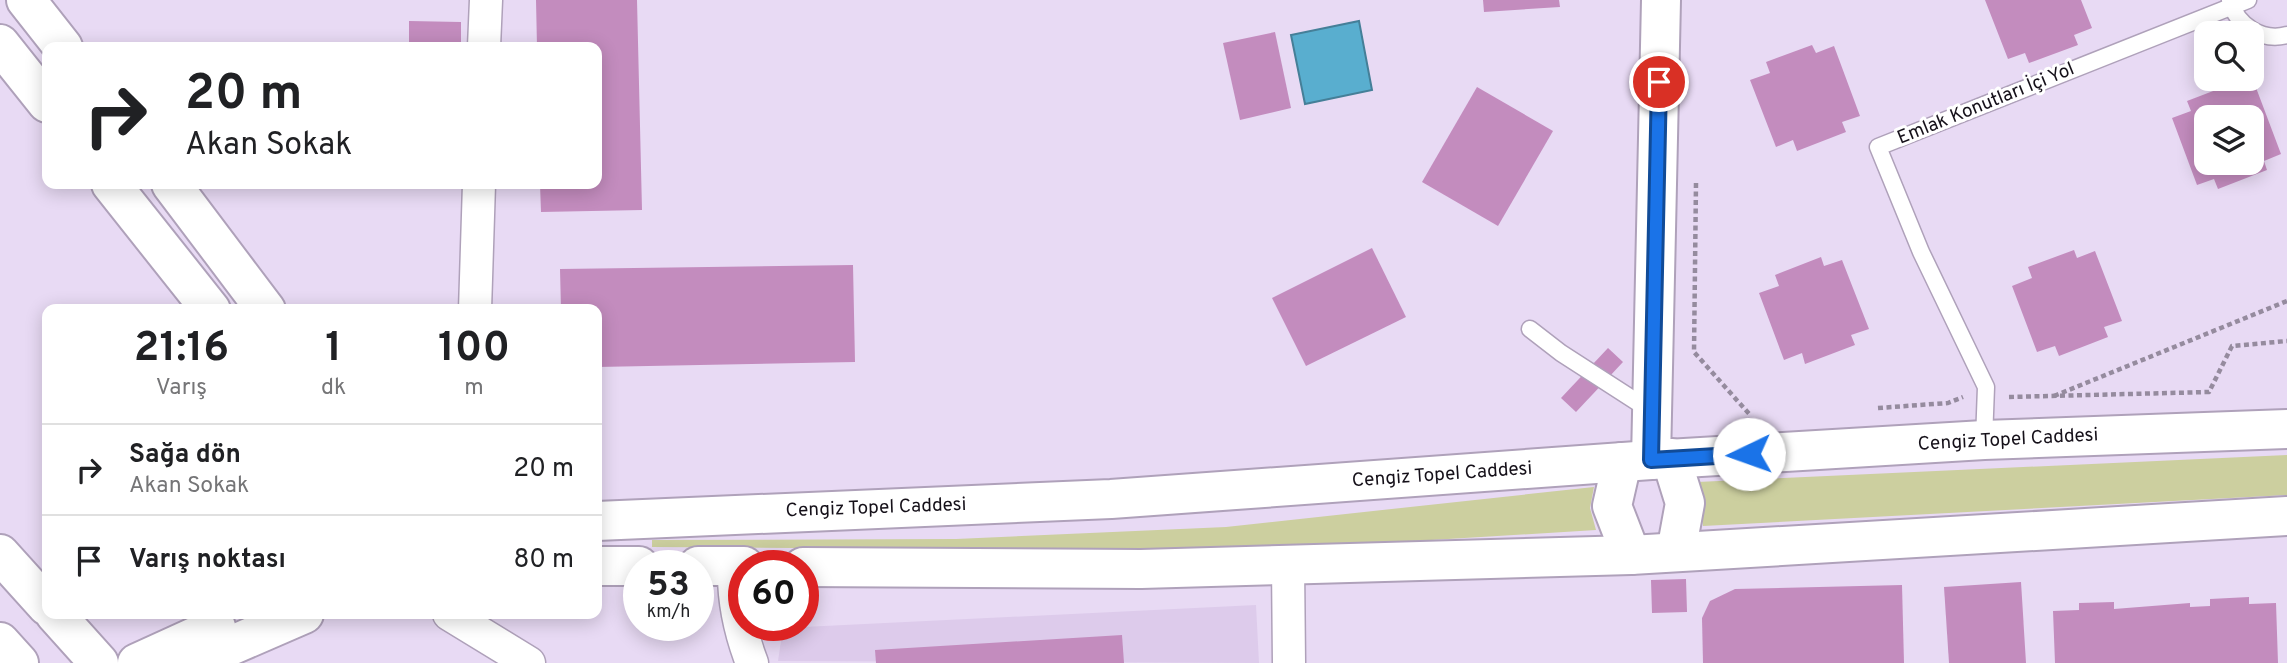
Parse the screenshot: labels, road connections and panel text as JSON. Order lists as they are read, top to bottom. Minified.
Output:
{"streets":{"main road":["Cengiz Topel Caddesi"],"lane":["Emlak Konutları İçi Yol"]},"crossings":[["Emlak Konutları İçi Yol","Cengiz Topel Caddesi"]],"page":{"turn":["20 m","Akan Sokak"],"eta":["21:16","Varış","1","dk","100","m"],"list":[{"name":"Sağa dön","note":"Akan Sokak","value":"20 m"},{"name":"Varış noktası","value":"80 m"}],"speed":"53 km/h","limit":"60"}}
